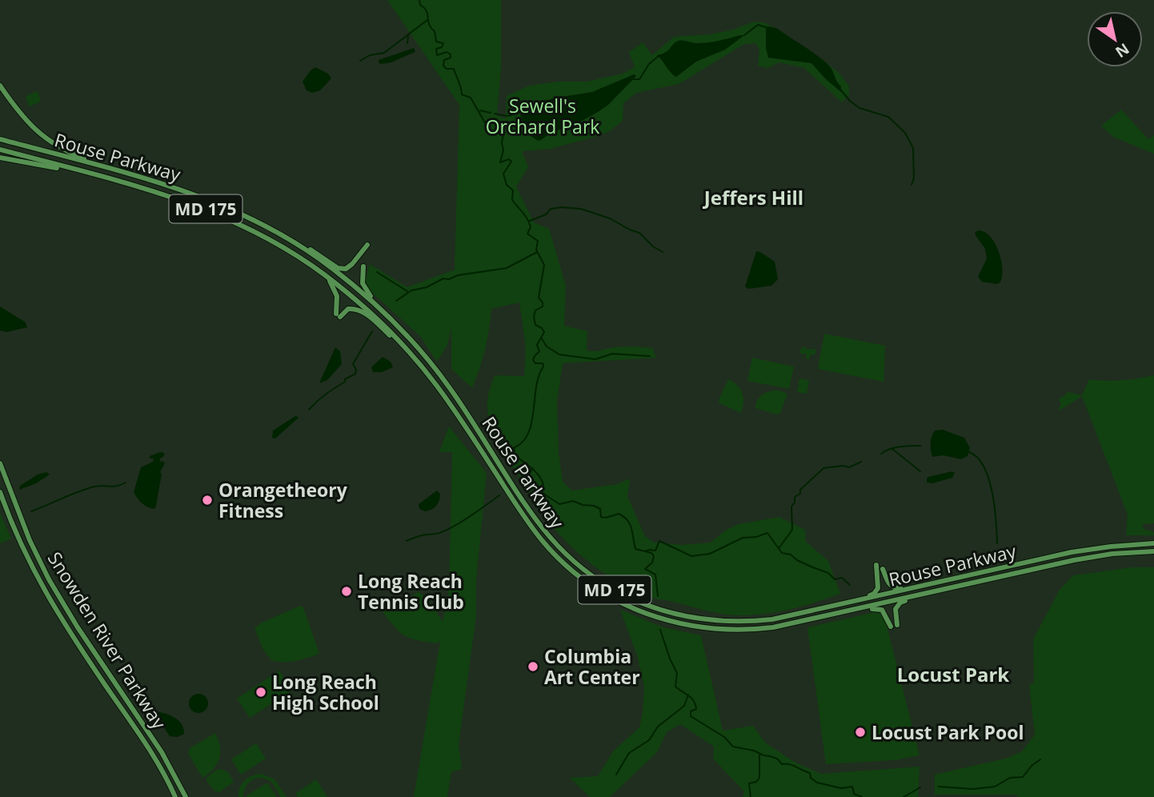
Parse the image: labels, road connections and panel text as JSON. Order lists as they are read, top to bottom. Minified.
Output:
{"streets":{"main road":["Rouse Parkway","MD 175","Snowden River Parkway"]},"districts":["Jeffers Hill","Locust Park"],"parks":["Sewell's Orchard Park"],"places":["Orangetheory Fitness","Long Reach Tennis Club","Columbia Art Center","Long Reach High School","Locust Park Pool"],"north":"bottom right"}
